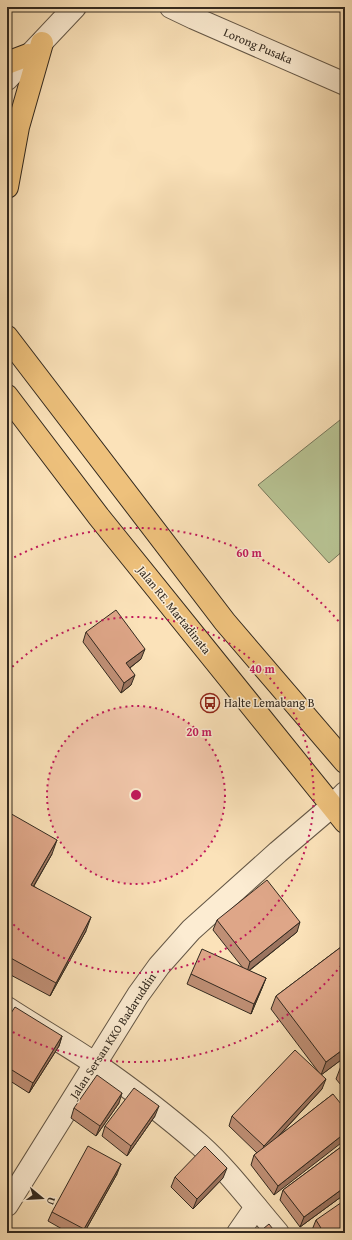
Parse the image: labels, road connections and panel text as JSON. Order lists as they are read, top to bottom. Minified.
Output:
{"streets":{"highway":["Jalan RE. Martadinata"],"street":["Lorong Pusaka","Jalan Sersan KKO Badaruddin"]},"crossings":[["Jalan RE. Martadinata","Jalan Sersan KKO Badaruddin"]],"places":{"bus stop":["Halte Lemabang B"]},"north":"right","rings":["60 m","40 m","20 m"]}
